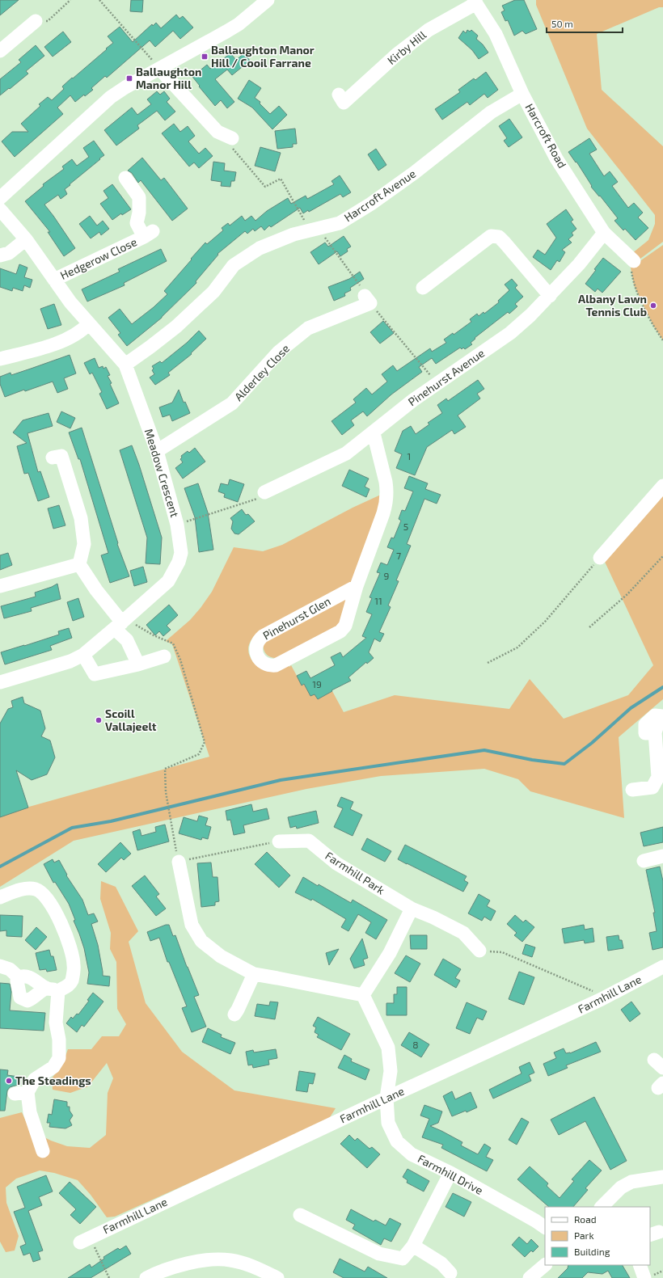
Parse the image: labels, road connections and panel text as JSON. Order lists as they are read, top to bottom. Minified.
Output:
{"streets":{"street":["Kirby Hill","Harcroft Road","Harcroft Avenue","Hedgerow Close","Alderley Close","Pinehurst Avenue","Meadow Crescent","Pinehurst Glen","Farmhill Park","Farmhill Lane","Farmhill Drive"]},"crossings":[["Kirby Hill","Harcroft Road"],["Harcroft Road","Harcroft Avenue"],["Harcroft Road","Pinehurst Avenue"],["Harcroft Avenue","Meadow Crescent"],["Hedgerow Close","Meadow Crescent"],["Alderley Close","Meadow Crescent"],["Pinehurst Avenue","Pinehurst Glen"],["Farmhill Lane","Farmhill Drive"]],"places":{"transit":["Ballaughton Manor Hill / Cooil Farrane","Ballaughton Manor Hill"],"other":["Albany Lawn Tennis Club","Scoill Vallajeelt","The Steadings"]},"house_numbers":["1","5","7","9","11","19","8"],"legend":["Road","Park","Building"],"scale_bar":"50 m"}
